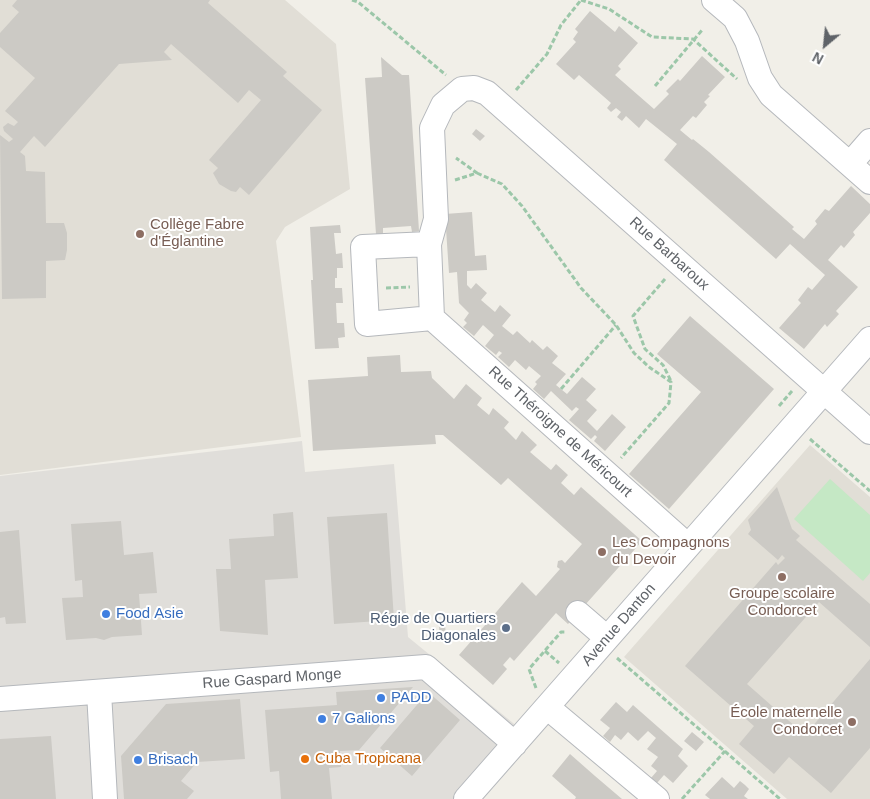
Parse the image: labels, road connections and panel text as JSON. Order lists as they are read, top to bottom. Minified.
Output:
{"streets":{"street":["Rue Barbaroux","Rue Théroigne de Méricourt","Avenue Danton","Rue Gaspard Monge"]},"crossings":[["Rue Barbaroux","Avenue Danton"],["Rue Théroigne de Méricourt","Avenue Danton"],["Avenue Danton","Rue Gaspard Monge"]],"places":["Collège Fabre d'Églantine","Les Compagnons du Devoir","Groupe scolaire Condorcet","Food Asie","Régie de Quartiers Diagonales","PADD","7 Galions","École maternelle Condorcet","Cuba Tropicana","Brisach"],"north":"bottom left"}
